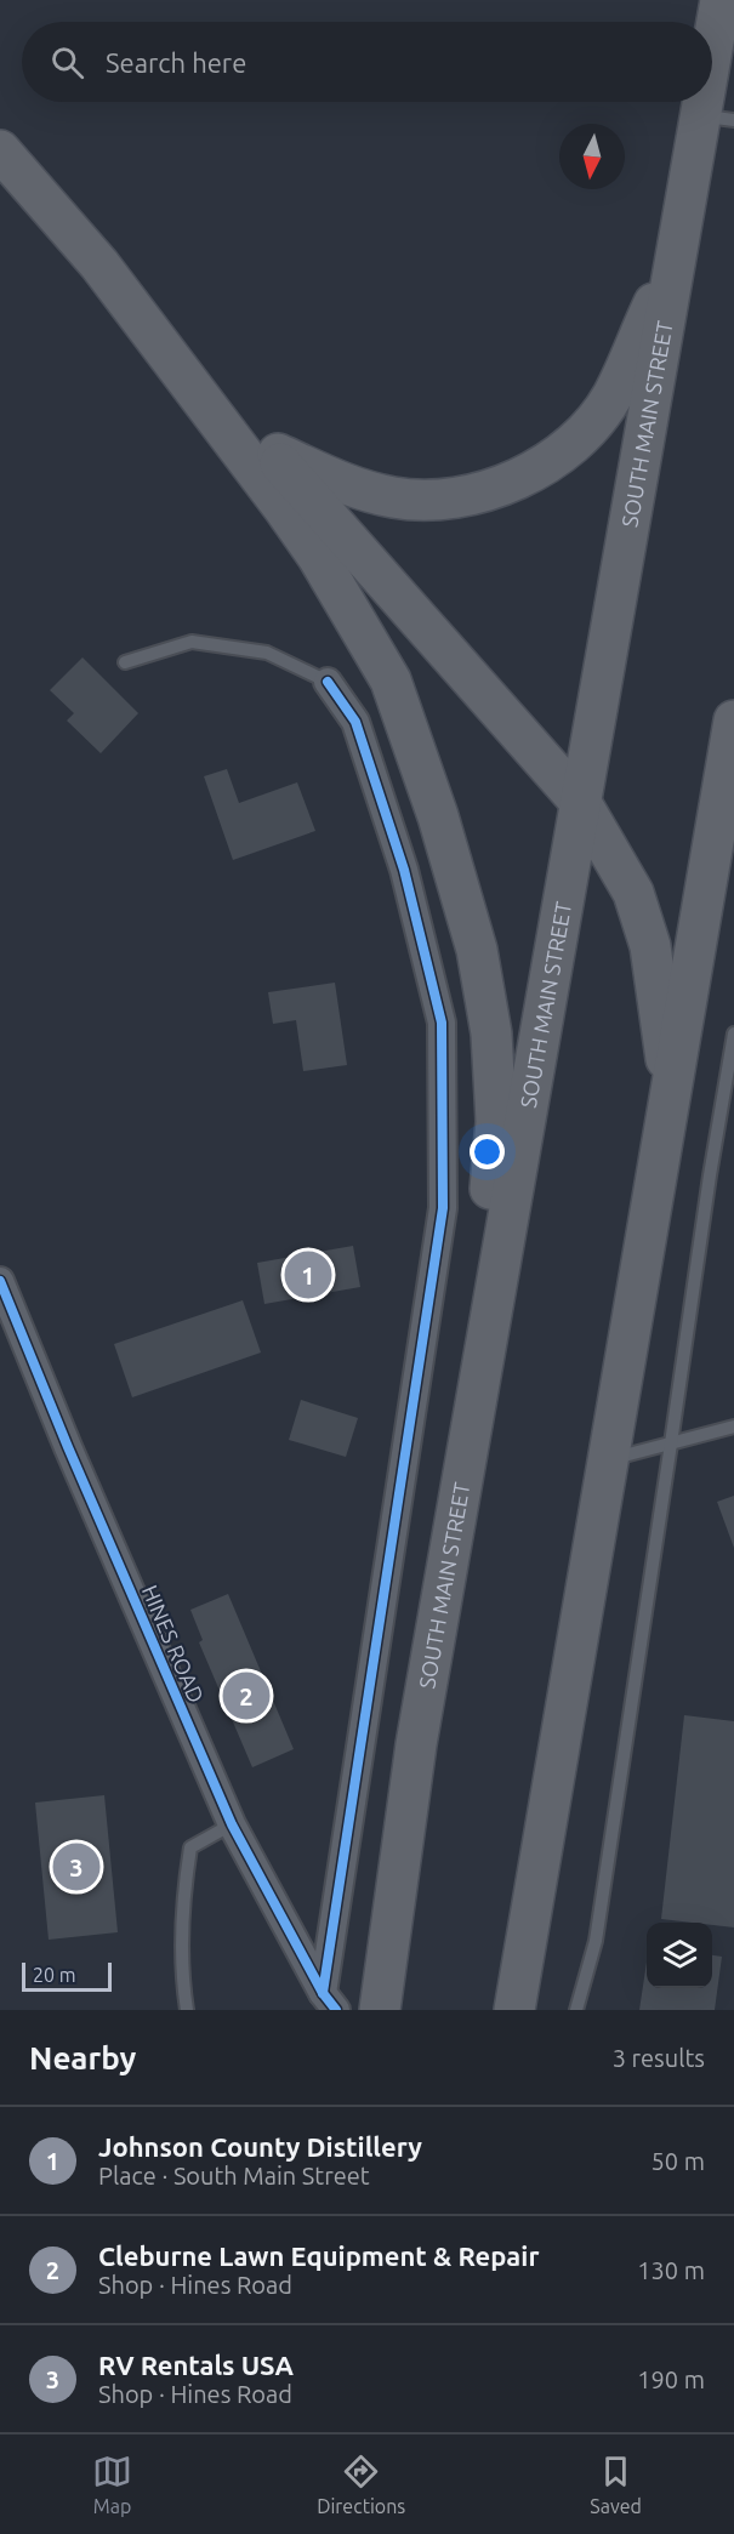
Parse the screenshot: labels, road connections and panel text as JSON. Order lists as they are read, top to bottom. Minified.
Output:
{"streets":{"main road":["SOUTH MAIN STREET"],"street":["HINES ROAD"]},"scale_bar":"20 m","north":"bottom","page":{"search":"Search here","pins":["1","2","3"],"scale":"20 m","heading":["Nearby","3 results"],"list":[{"mark":"1","name":"Johnson County Distillery","note":"Place · South Main Street","value":"50 m"},{"mark":"2","name":"Cleburne Lawn Equipment & Repair","note":"Shop · Hines Road","value":"130 m"},{"mark":"3","name":"RV Rentals USA","note":"Shop · Hines Road","value":"190 m"}],"nav":["Map","Directions","Saved"]}}
